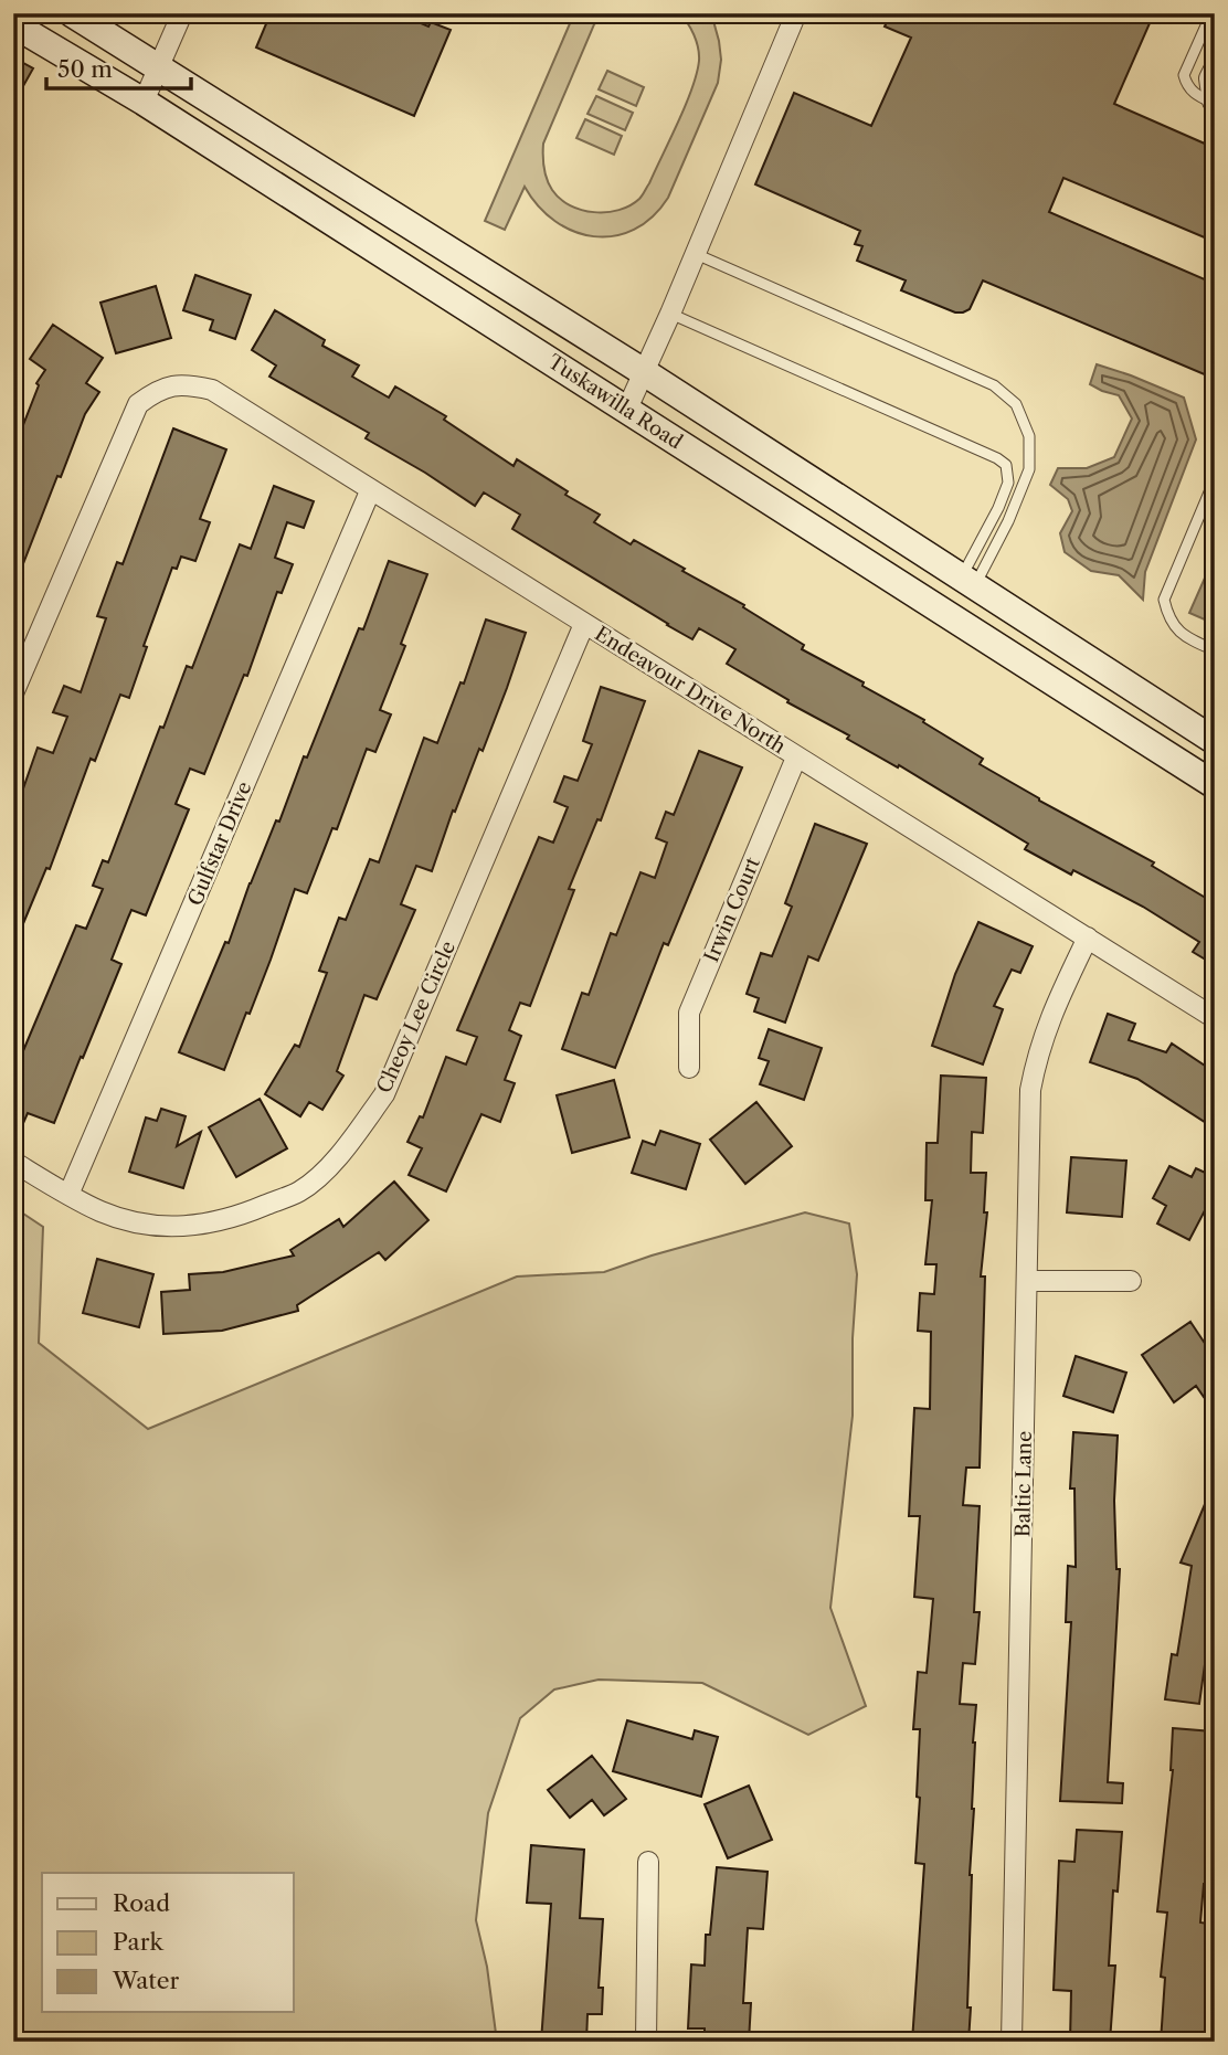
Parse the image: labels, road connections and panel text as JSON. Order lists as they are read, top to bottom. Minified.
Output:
{"streets":{"main road":["Tuskawilla Road"],"street":["Endeavour Drive North","Gulfstar Drive","Irwin Court","Cheoy Lee Circle","Baltic Lane"]},"crossings":[["Endeavour Drive North","Gulfstar Drive"],["Endeavour Drive North","Irwin Court"],["Endeavour Drive North","Cheoy Lee Circle"],["Endeavour Drive North","Baltic Lane"],["Gulfstar Drive","Cheoy Lee Circle"]],"legend":["Road","Park","Water"],"scale_bar":"50 m"}
